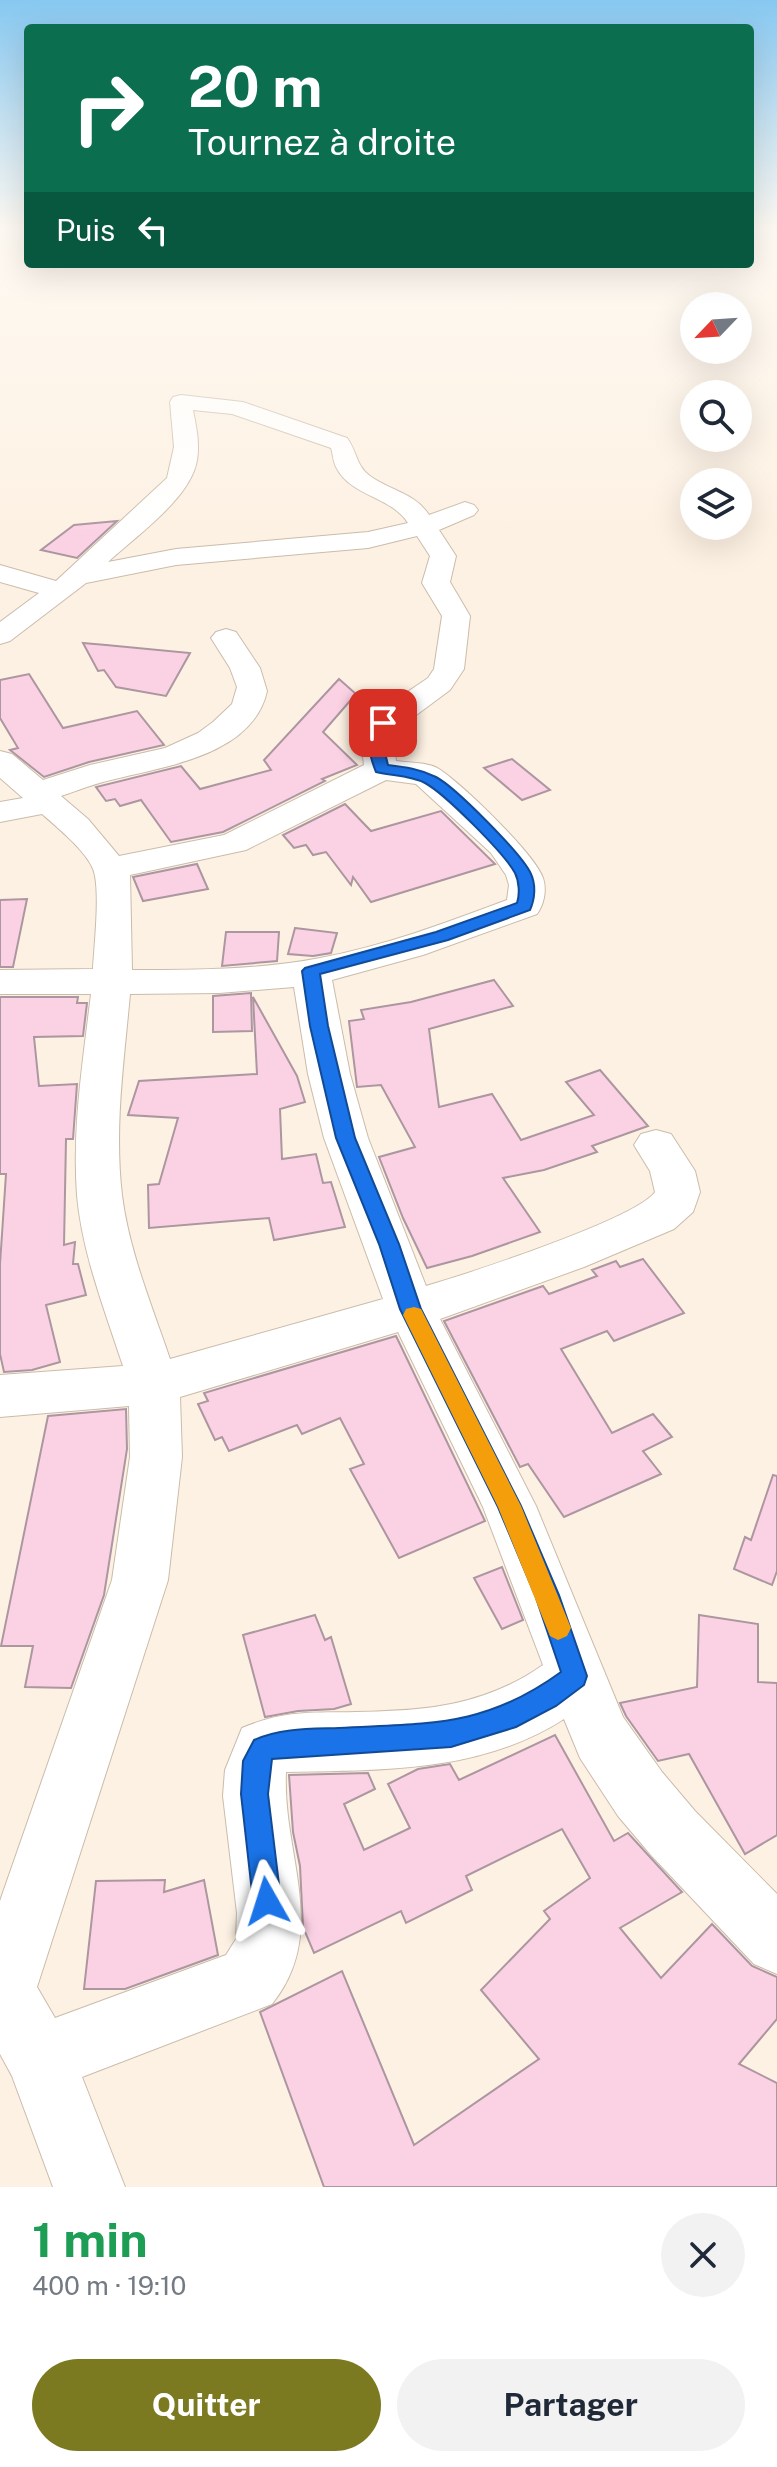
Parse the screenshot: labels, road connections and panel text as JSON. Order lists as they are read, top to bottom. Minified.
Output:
{"north":"bottom left","page":{"turn":["20 m","Tournez à droite"],"then":"Puis","heading":["1 min","400 m · 19:10"],"buttons":["Quitter","Partager"]}}
